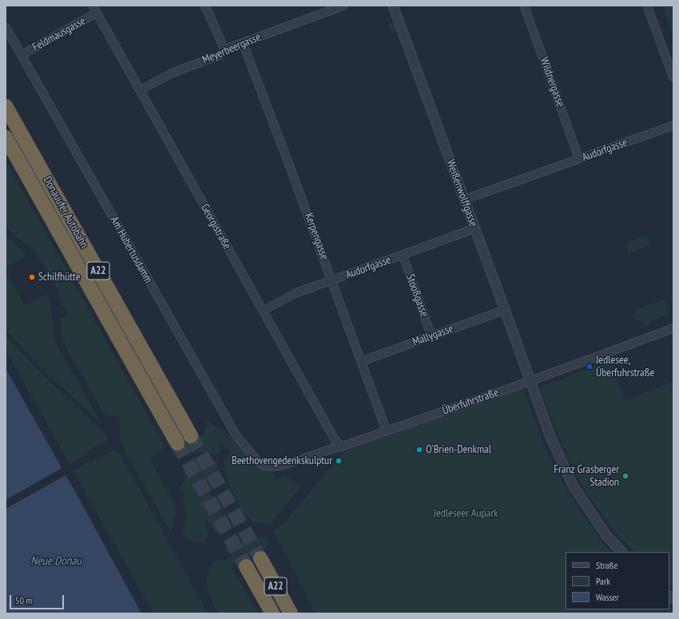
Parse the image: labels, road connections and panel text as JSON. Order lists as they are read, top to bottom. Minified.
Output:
{"streets":{"highway":["Donauufer Autobahn","A22"],"street":["Feldmausgasse","Meyerbeergasse","Wildnergasse","Audorfgasse","Weißenwolffgasse","Georgistraße","Kerpengasse","Am Hubertusdamm","Stooßgasse","Mallygasse","Überfuhrstraße"]},"crossings":[["Feldmausgasse","Georgistraße"],["Feldmausgasse","Am Hubertusdamm"],["Meyerbeergasse","Georgistraße"],["Meyerbeergasse","Kerpengasse"],["Wildnergasse","Audorfgasse"],["Audorfgasse","Weißenwolffgasse"],["Audorfgasse","Georgistraße"],["Audorfgasse","Kerpengasse"],["Audorfgasse","Stooßgasse"],["Weißenwolffgasse","Mallygasse"],["Weißenwolffgasse","Überfuhrstraße"],["Georgistraße","Überfuhrstraße"],["Kerpengasse","Mallygasse"],["Kerpengasse","Überfuhrstraße"],["Am Hubertusdamm","Überfuhrstraße"],["Stooßgasse","Mallygasse"]],"water":["Neue Donau"],"parks":["Jedleseer Aupark"],"places":["Schilfhütte","Jedlesee, Überfuhrstraße","O'Brien-Denkmal","Beethovengedenkskulptur","Franz Grasberger Stadion"],"legend":["Straße","Park","Wasser"],"scale_bar":"50 m"}
